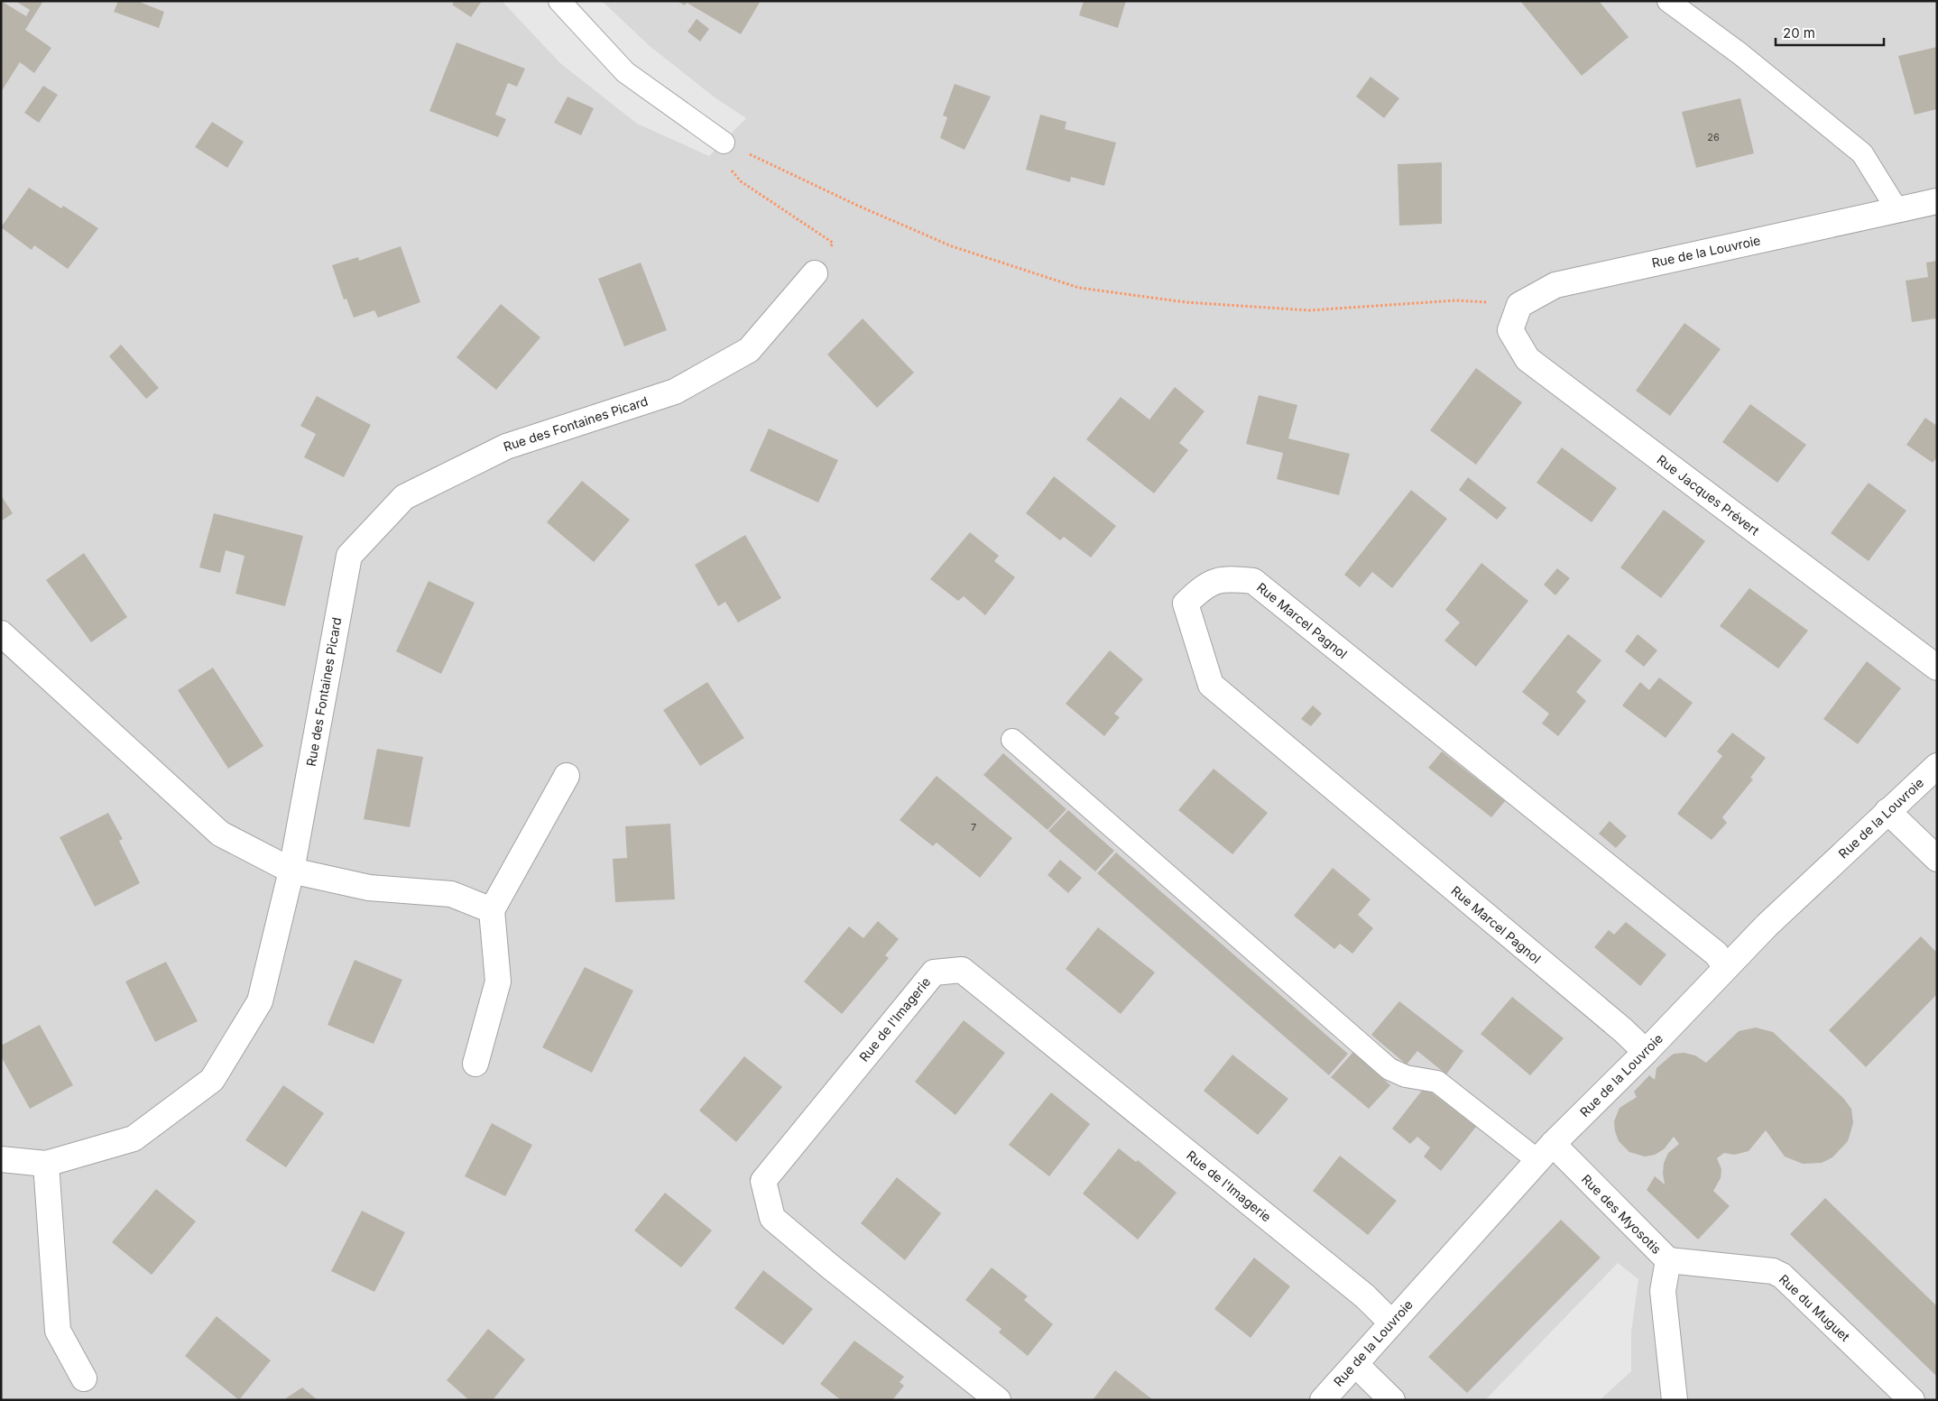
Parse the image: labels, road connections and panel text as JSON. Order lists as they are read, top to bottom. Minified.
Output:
{"streets":{"street":["Rue de la Louvroie","Rue des Fontaines Picard","Rue Jacques Prévert","Rue Marcel Pagnol","Rue de l'Imagerie","Rue des Myosotis","Rue du Muguet"]},"crossings":[["Rue de la Louvroie","Rue Jacques Prévert"],["Rue de la Louvroie","Rue Marcel Pagnol"],["Rue de la Louvroie","Rue de l'Imagerie"],["Rue de la Louvroie","Rue des Myosotis"],["Rue des Myosotis","Rue du Muguet"]],"house_numbers":["26","7"],"scale_bar":"20 m"}
